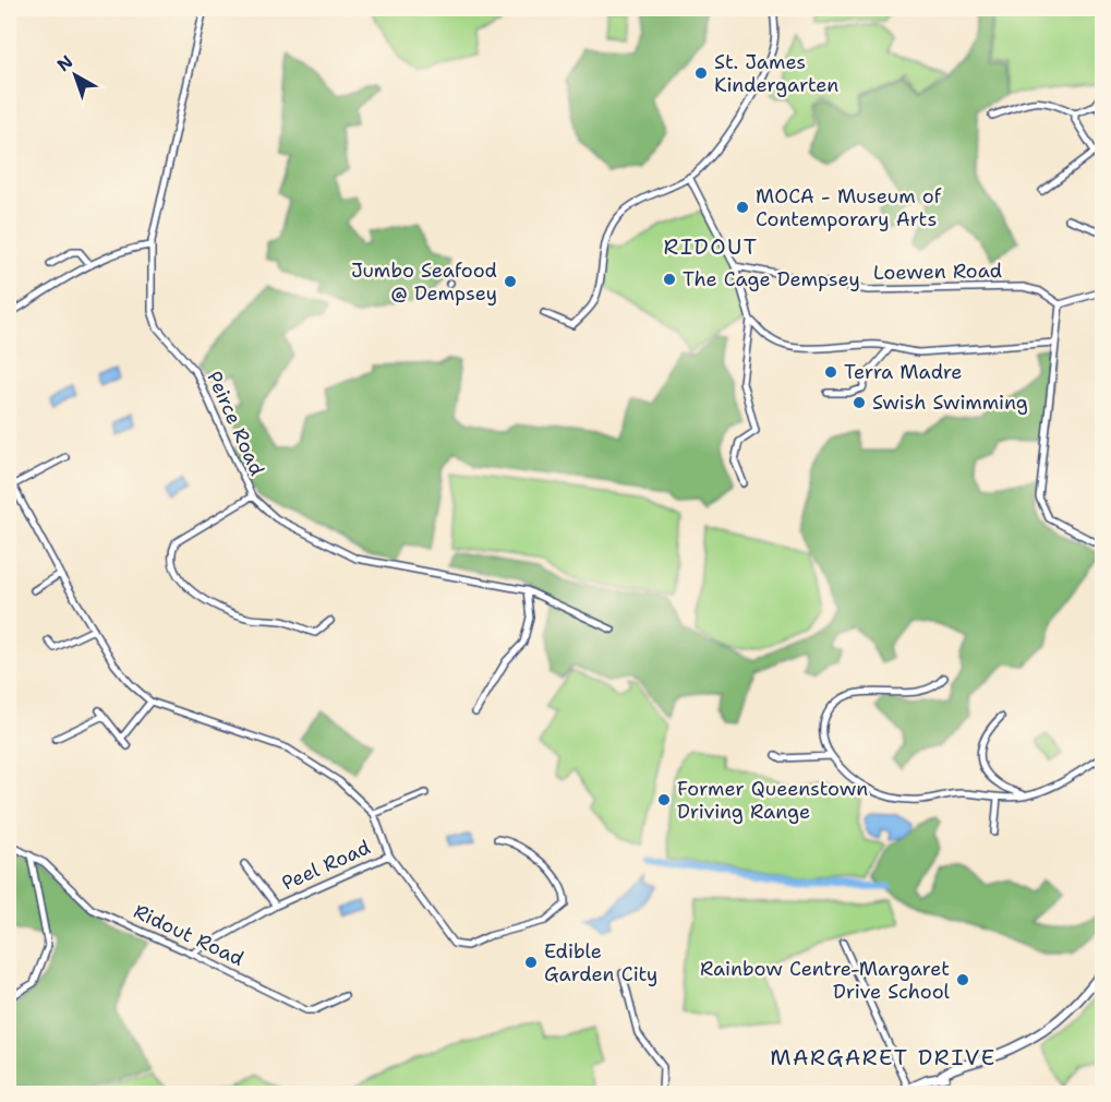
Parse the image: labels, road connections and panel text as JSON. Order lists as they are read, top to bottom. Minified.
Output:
{"streets":{"street":["Loewen Road","Peirce Road","Peel Road","Ridout Road"]},"crossings":[["Peel Road","Ridout Road"]],"districts":["RIDOUT","MARGARET DRIVE"],"places":["St. James Kindergarten","MOCA - Museum of Contemporary Arts","The Cage Dempsey","Jumbo Seafood @ Dempsey","Terra Madre","Swish Swimming","Former Queenstown Driving Range","Edible Garden City","Rainbow Centre-Margaret Drive School"],"north":"top left"}
